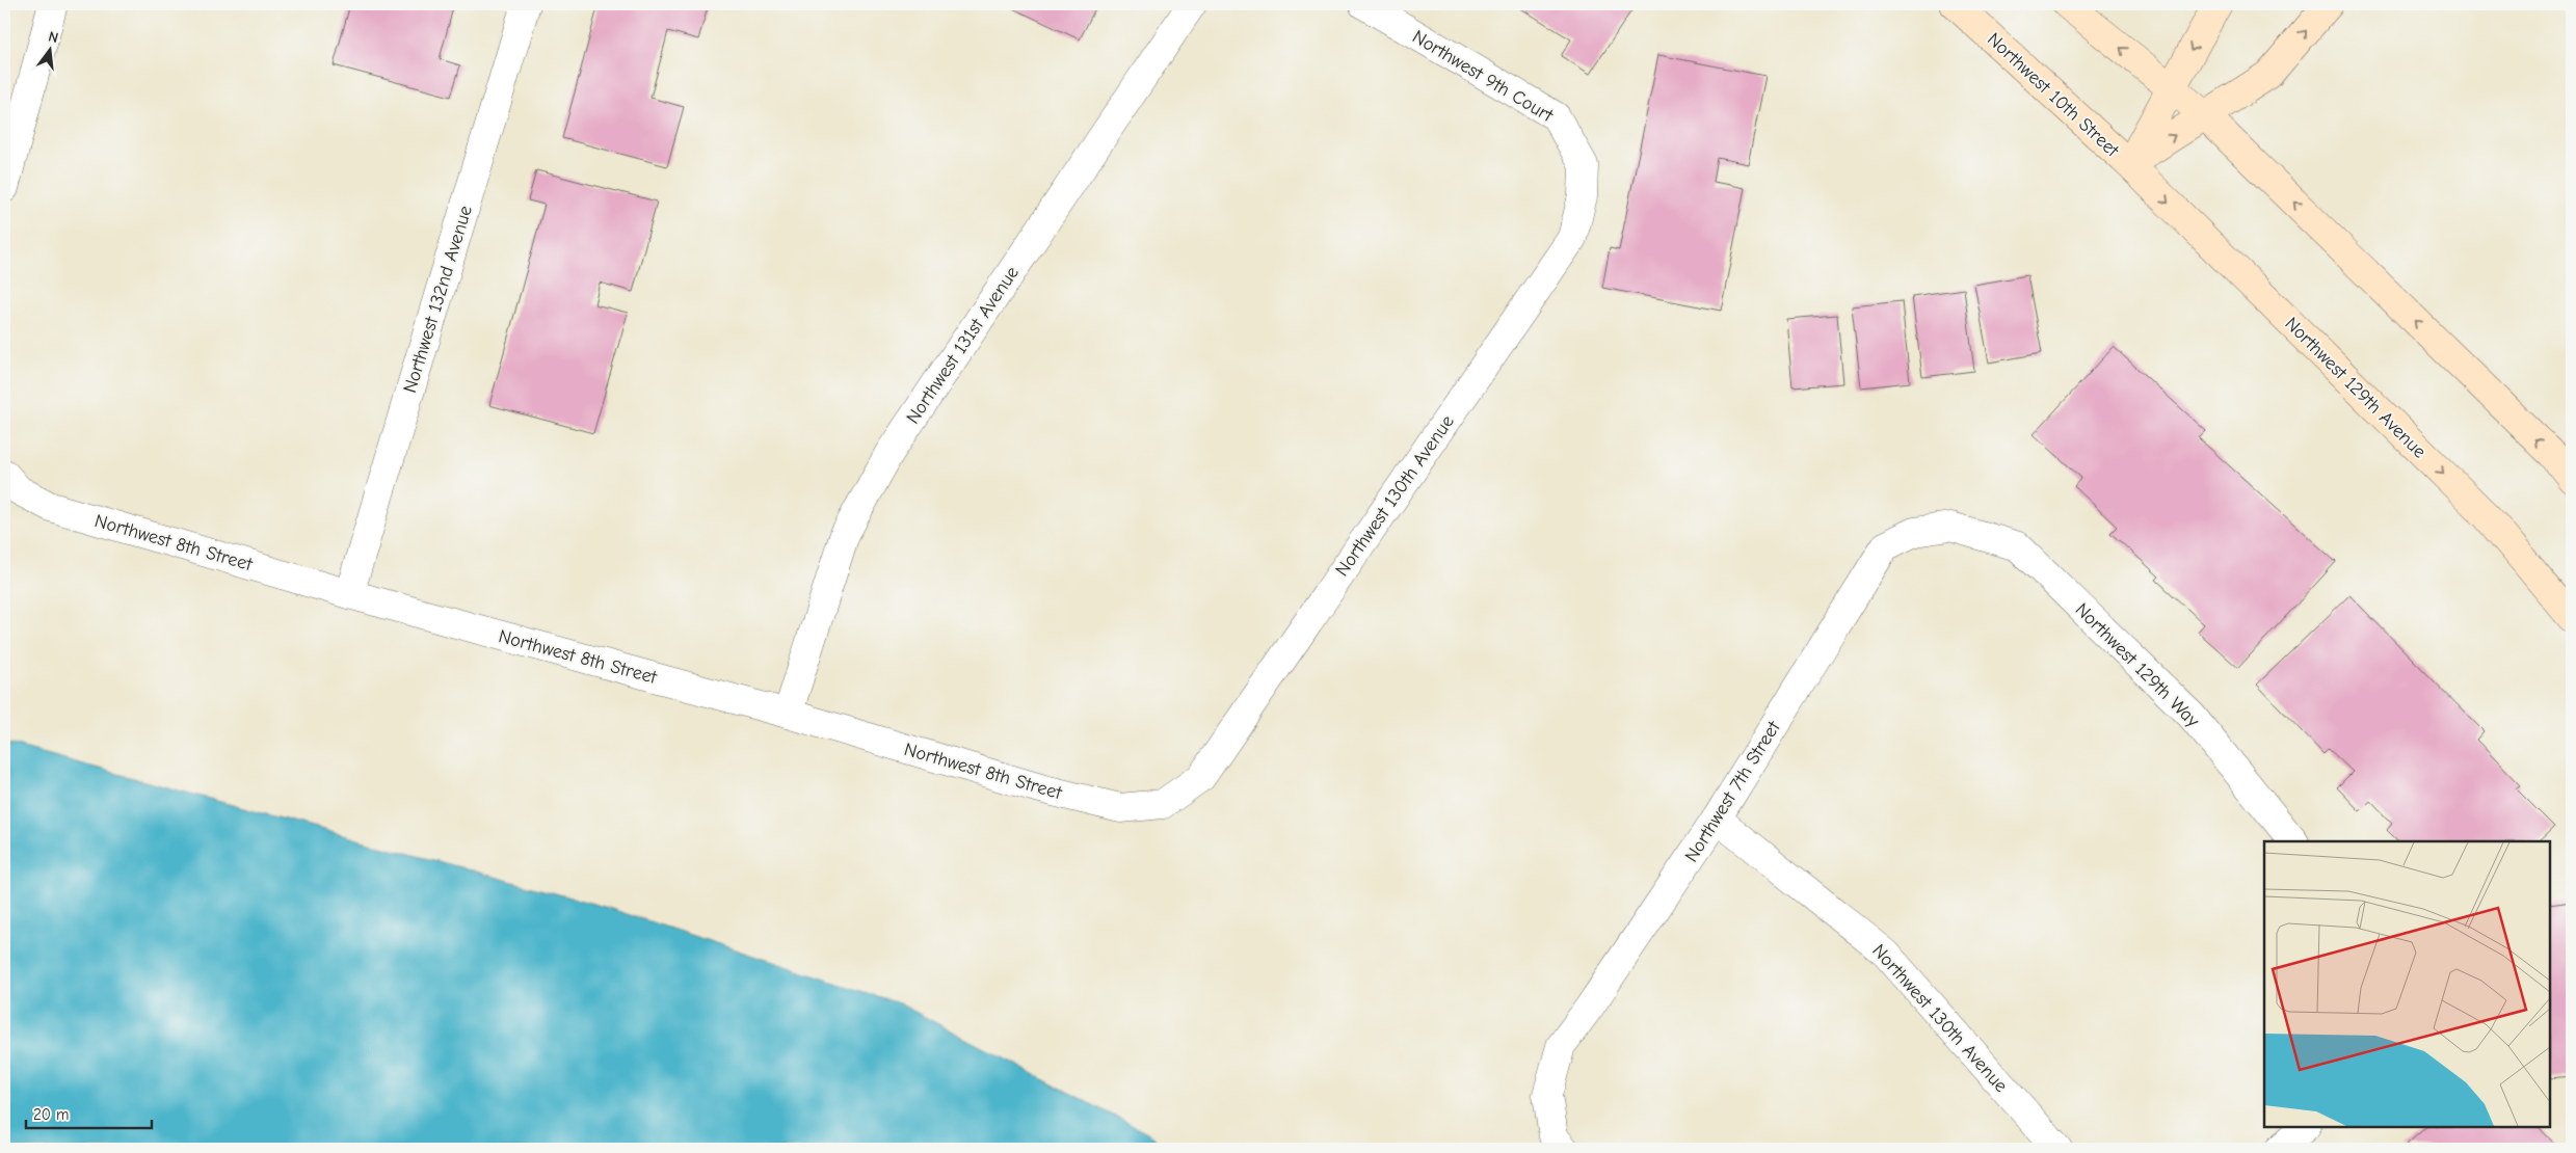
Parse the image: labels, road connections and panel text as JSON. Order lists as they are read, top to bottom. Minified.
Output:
{"streets":{"street":["Northwest 9th Court","Northwest 10th Street","Northwest 132nd Avenue","Northwest 131st Avenue","Northwest 129th Avenue","Northwest 130th Avenue","Northwest 8th Street","Northwest 129th Way","Northwest 7th Street"]},"crossings":[["Northwest 9th Court","Northwest 130th Avenue"],["Northwest 10th Street","Northwest 129th Avenue"],["Northwest 132nd Avenue","Northwest 8th Street"],["Northwest 131st Avenue","Northwest 8th Street"],["Northwest 130th Avenue","Northwest 8th Street"],["Northwest 130th Avenue","Northwest 7th Street"],["Northwest 129th Way","Northwest 7th Street"]],"scale_bar":"20 m","north":"top"}
